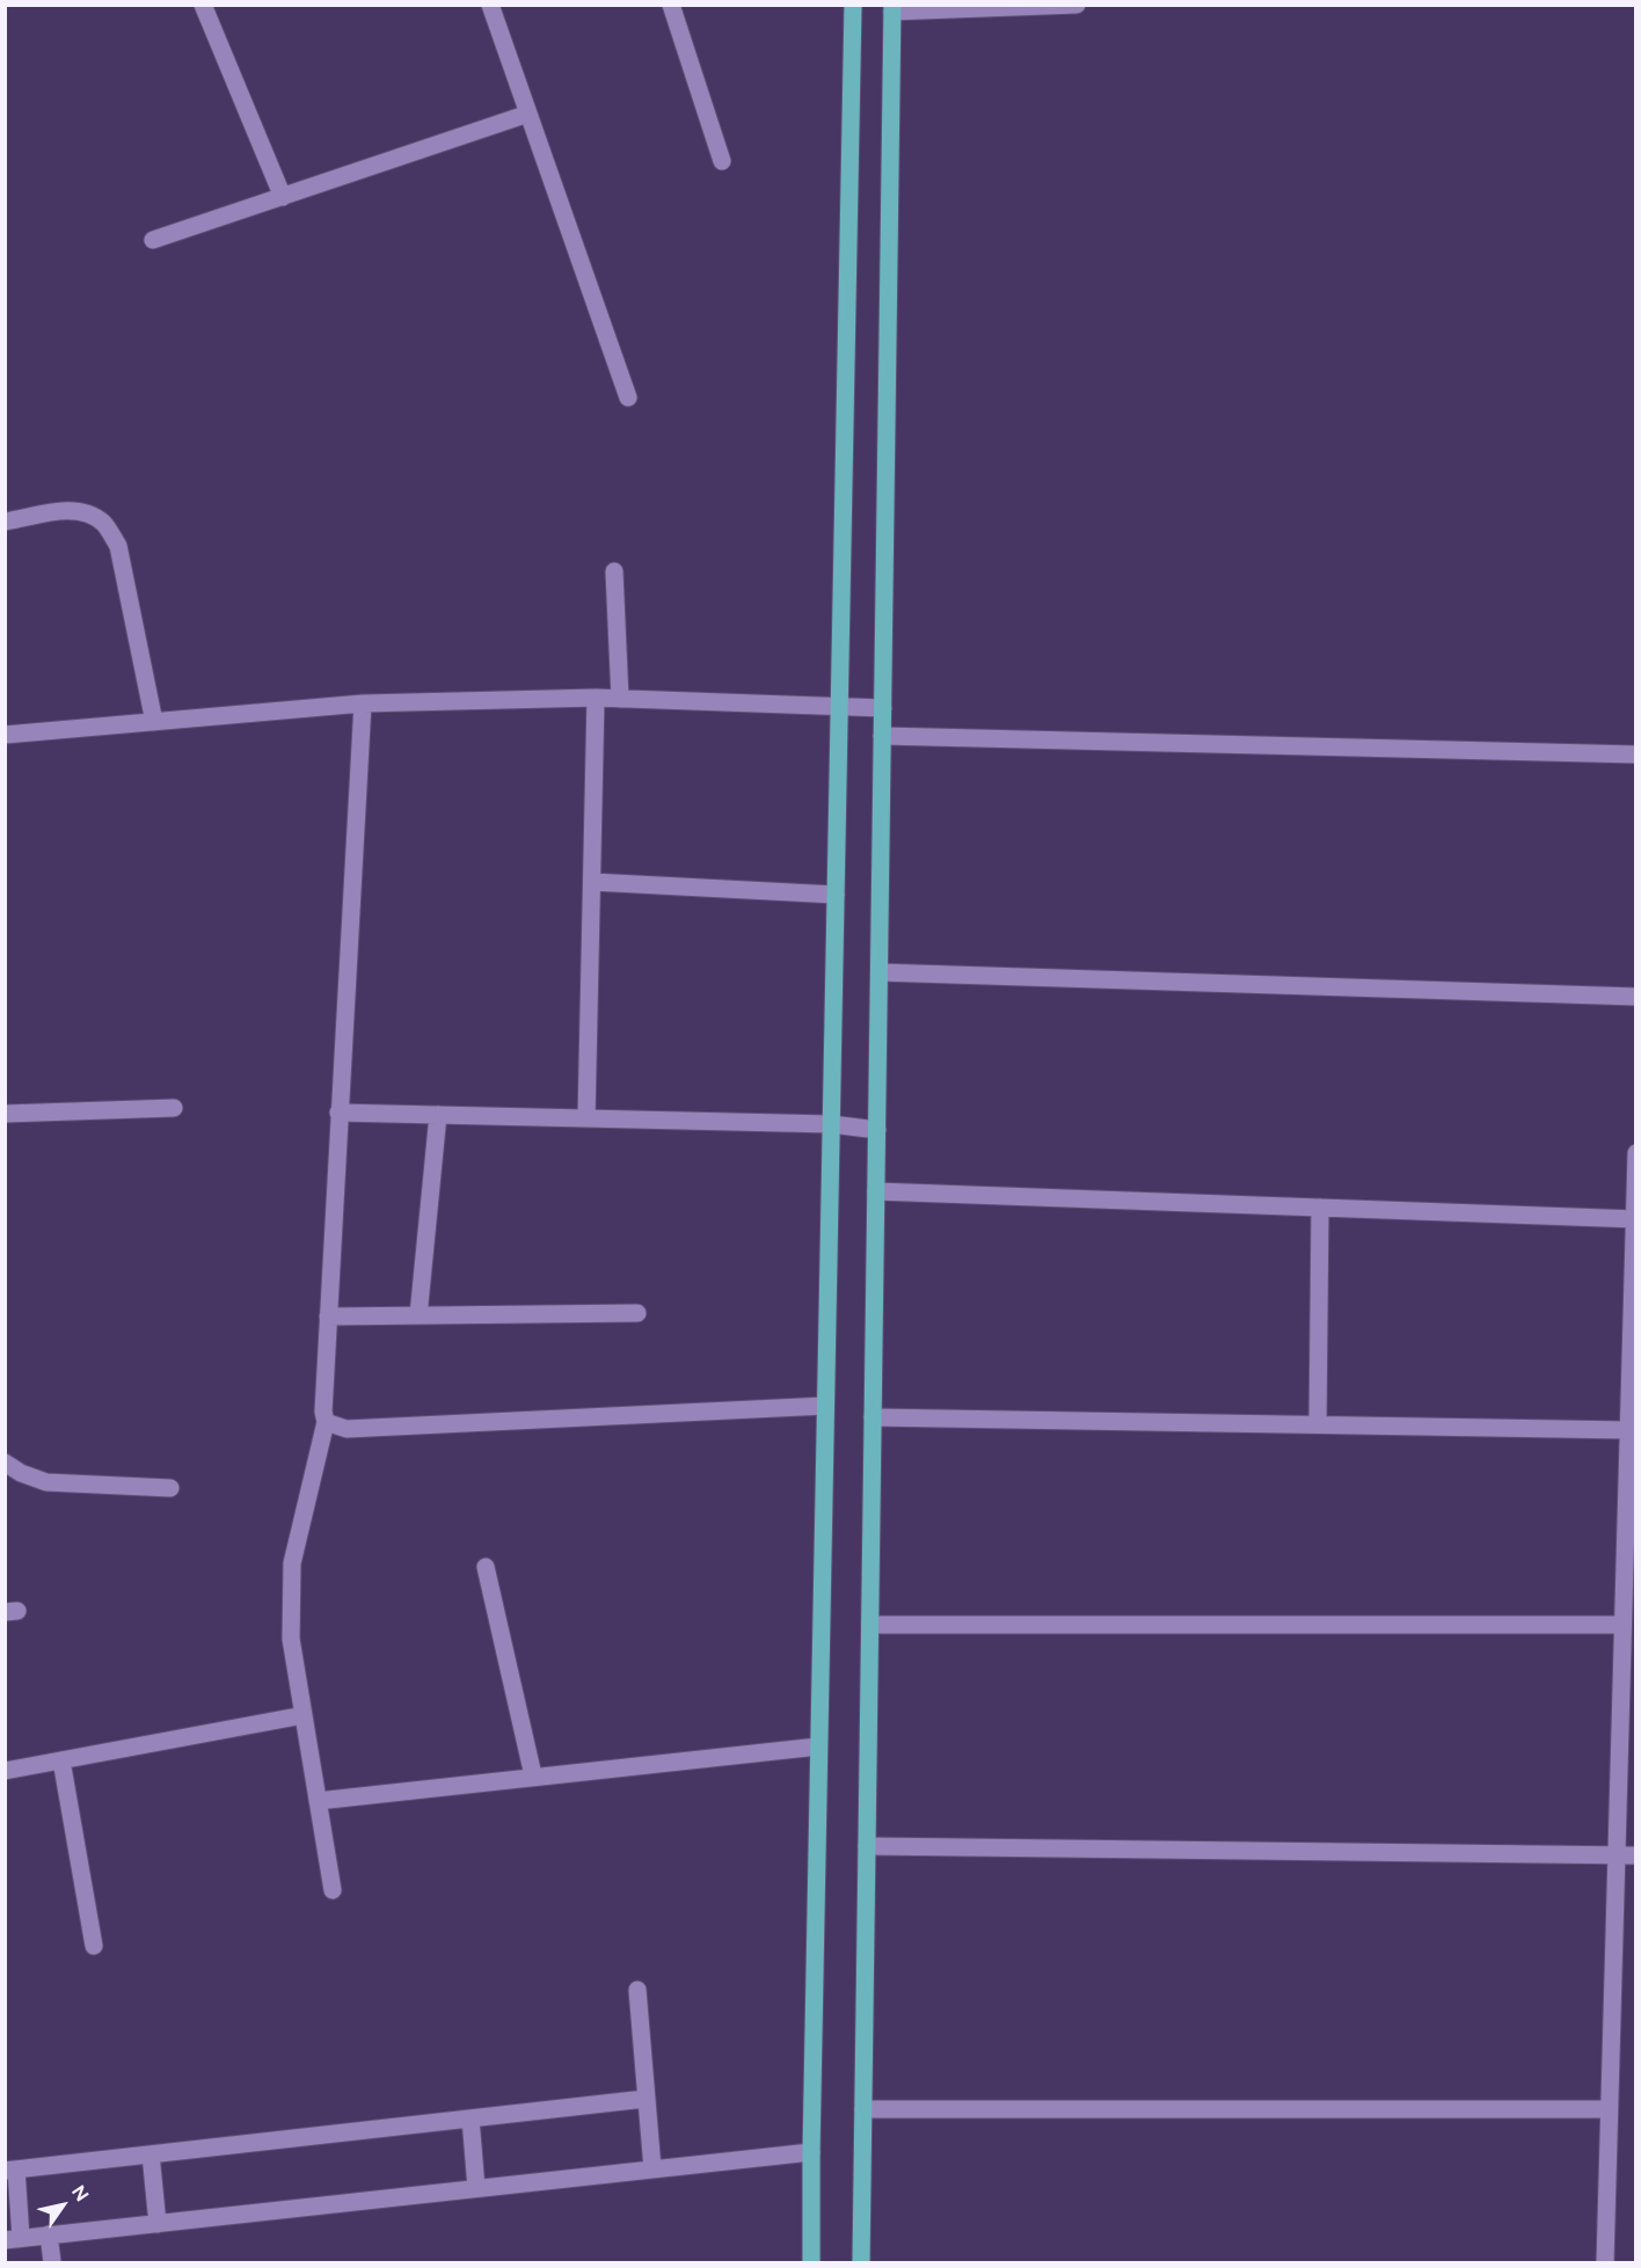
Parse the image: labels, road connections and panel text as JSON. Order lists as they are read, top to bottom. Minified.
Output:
{"north":"top right"}
